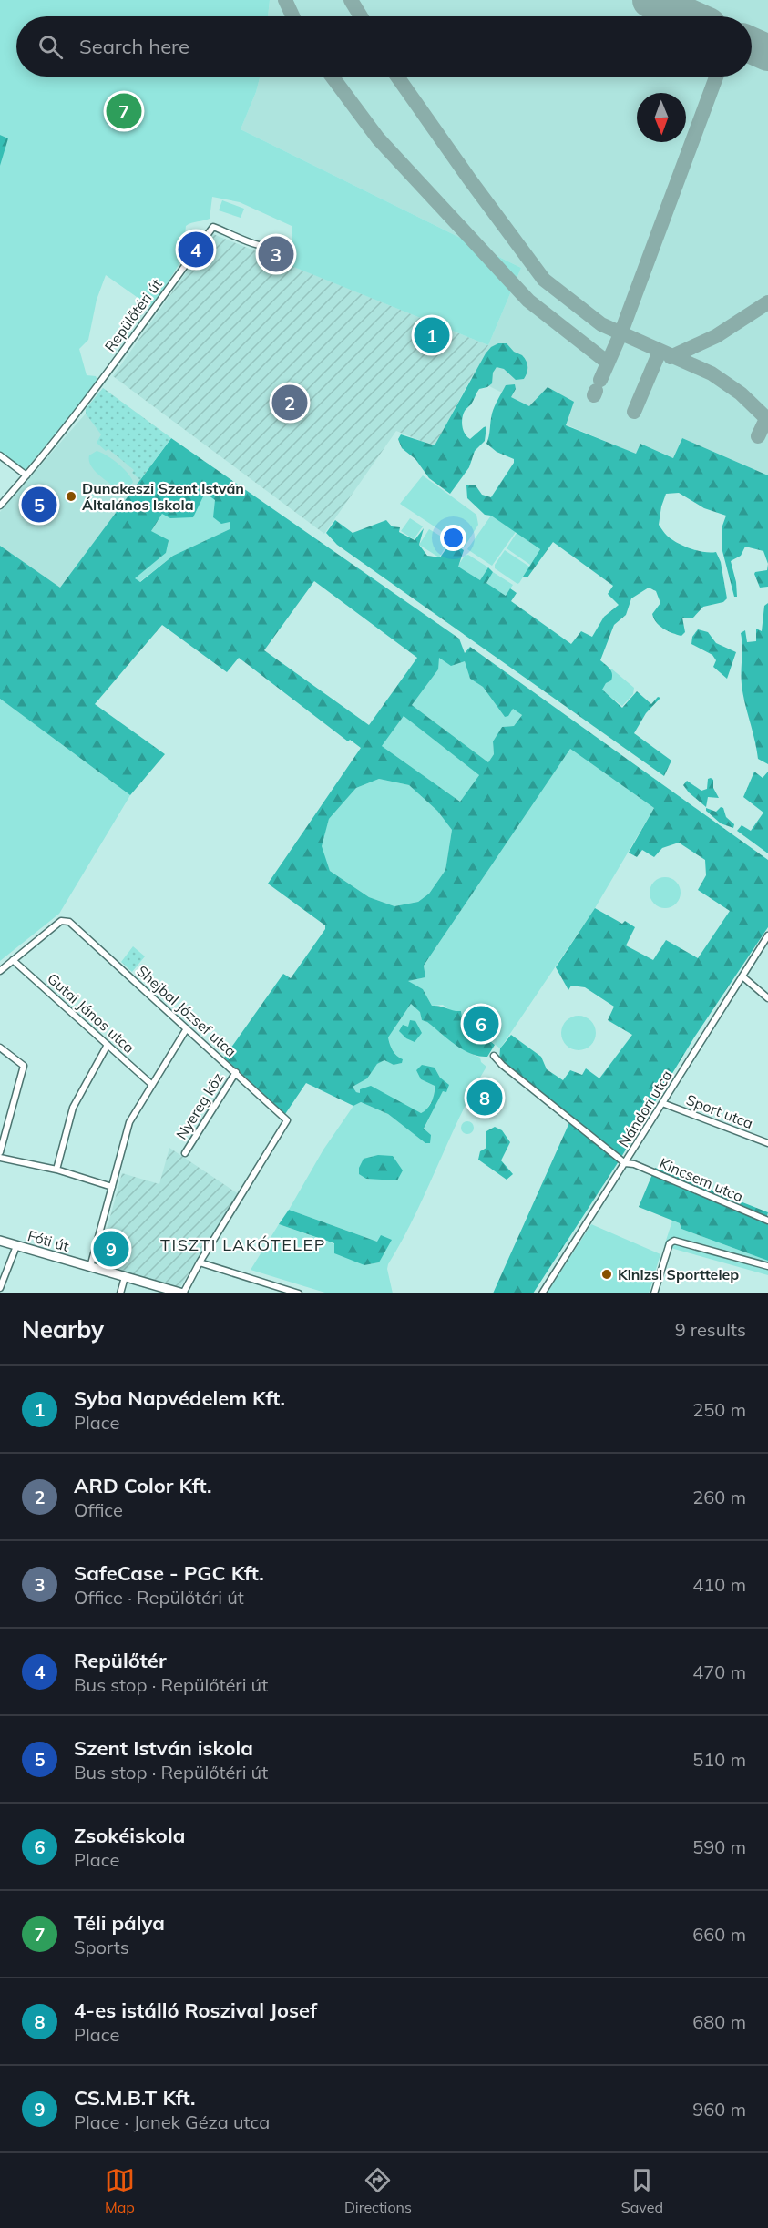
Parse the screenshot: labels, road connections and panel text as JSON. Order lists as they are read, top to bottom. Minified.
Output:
{"streets":{"main road":["Fóti út"],"street":["Repülőtéri út","Shejbal József utca","Gutai János utca","Nyereg köz","Nándori utca","Sport utca","Kincsem utca"]},"crossings":[["Shejbal József utca","Gutai János utca"],["Shejbal József utca","Nyereg köz"],["Nándori utca","Sport utca"],["Nándori utca","Kincsem utca"]],"districts":["TISZTI LAKÓTELEP"],"places":["Dunakeszi Szent István Általános Iskola","Kinizsi Sporttelep"],"north":"bottom","page":{"search":"Search here","pins":["7","4","3","1","2","5","6","8","9"],"heading":["Nearby","9 results"],"list":[{"mark":"1","name":"Syba Napvédelem Kft.","note":"Place","value":"250 m"},{"mark":"2","name":"ARD Color Kft.","note":"Office","value":"260 m"},{"mark":"3","name":"SafeCase - PGC Kft.","note":"Office · Repülőtéri út","value":"410 m"},{"mark":"4","name":"Repülőtér","note":"Bus stop · Repülőtéri út","value":"470 m"},{"mark":"5","name":"Szent István iskola","note":"Bus stop · Repülőtéri út","value":"510 m"},{"mark":"6","name":"Zsokéiskola","note":"Place","value":"590 m"},{"mark":"7","name":"Téli pálya","note":"Sports","value":"660 m"},{"mark":"8","name":"4-es istálló Roszival Josef","note":"Place","value":"680 m"},{"mark":"9","name":"CS.M.B.T Kft.","note":"Place · Janek Géza utca","value":"960 m"}],"nav":["Map","Directions","Saved"]}}
